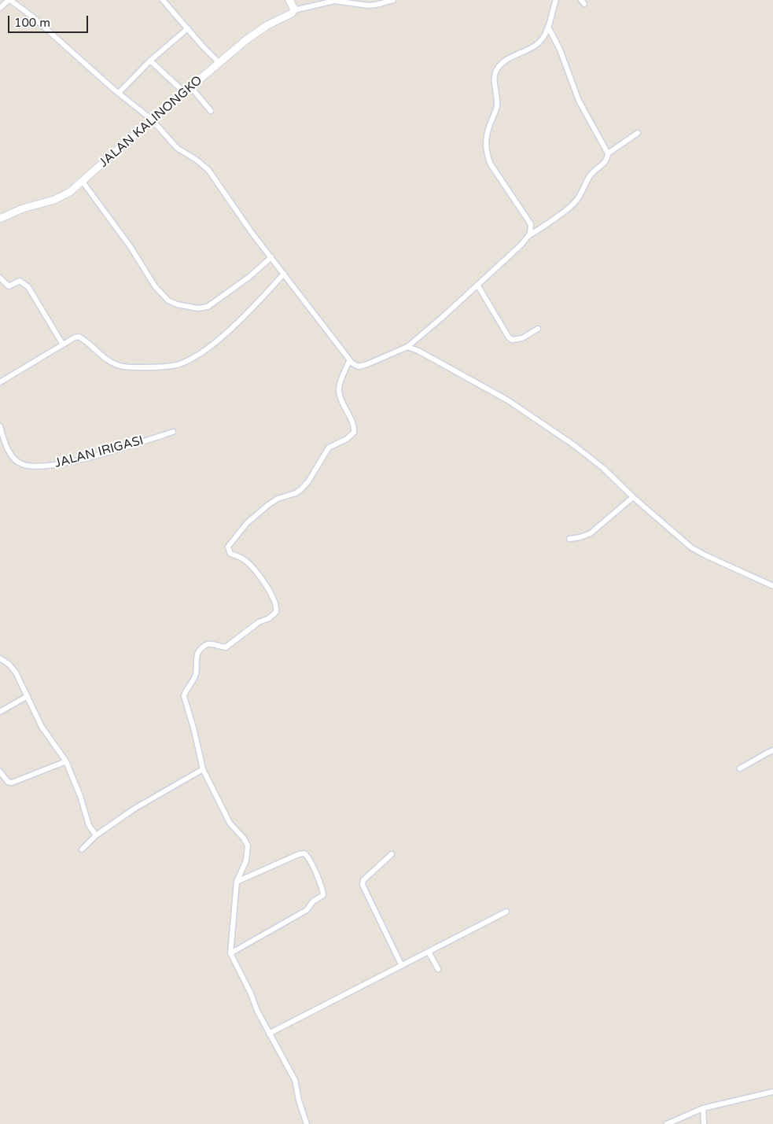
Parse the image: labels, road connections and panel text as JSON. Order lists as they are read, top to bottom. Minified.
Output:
{"streets":{"street":["JALAN KALINONGKO","JALAN IRIGASI"]},"scale_bar":"100 m"}
